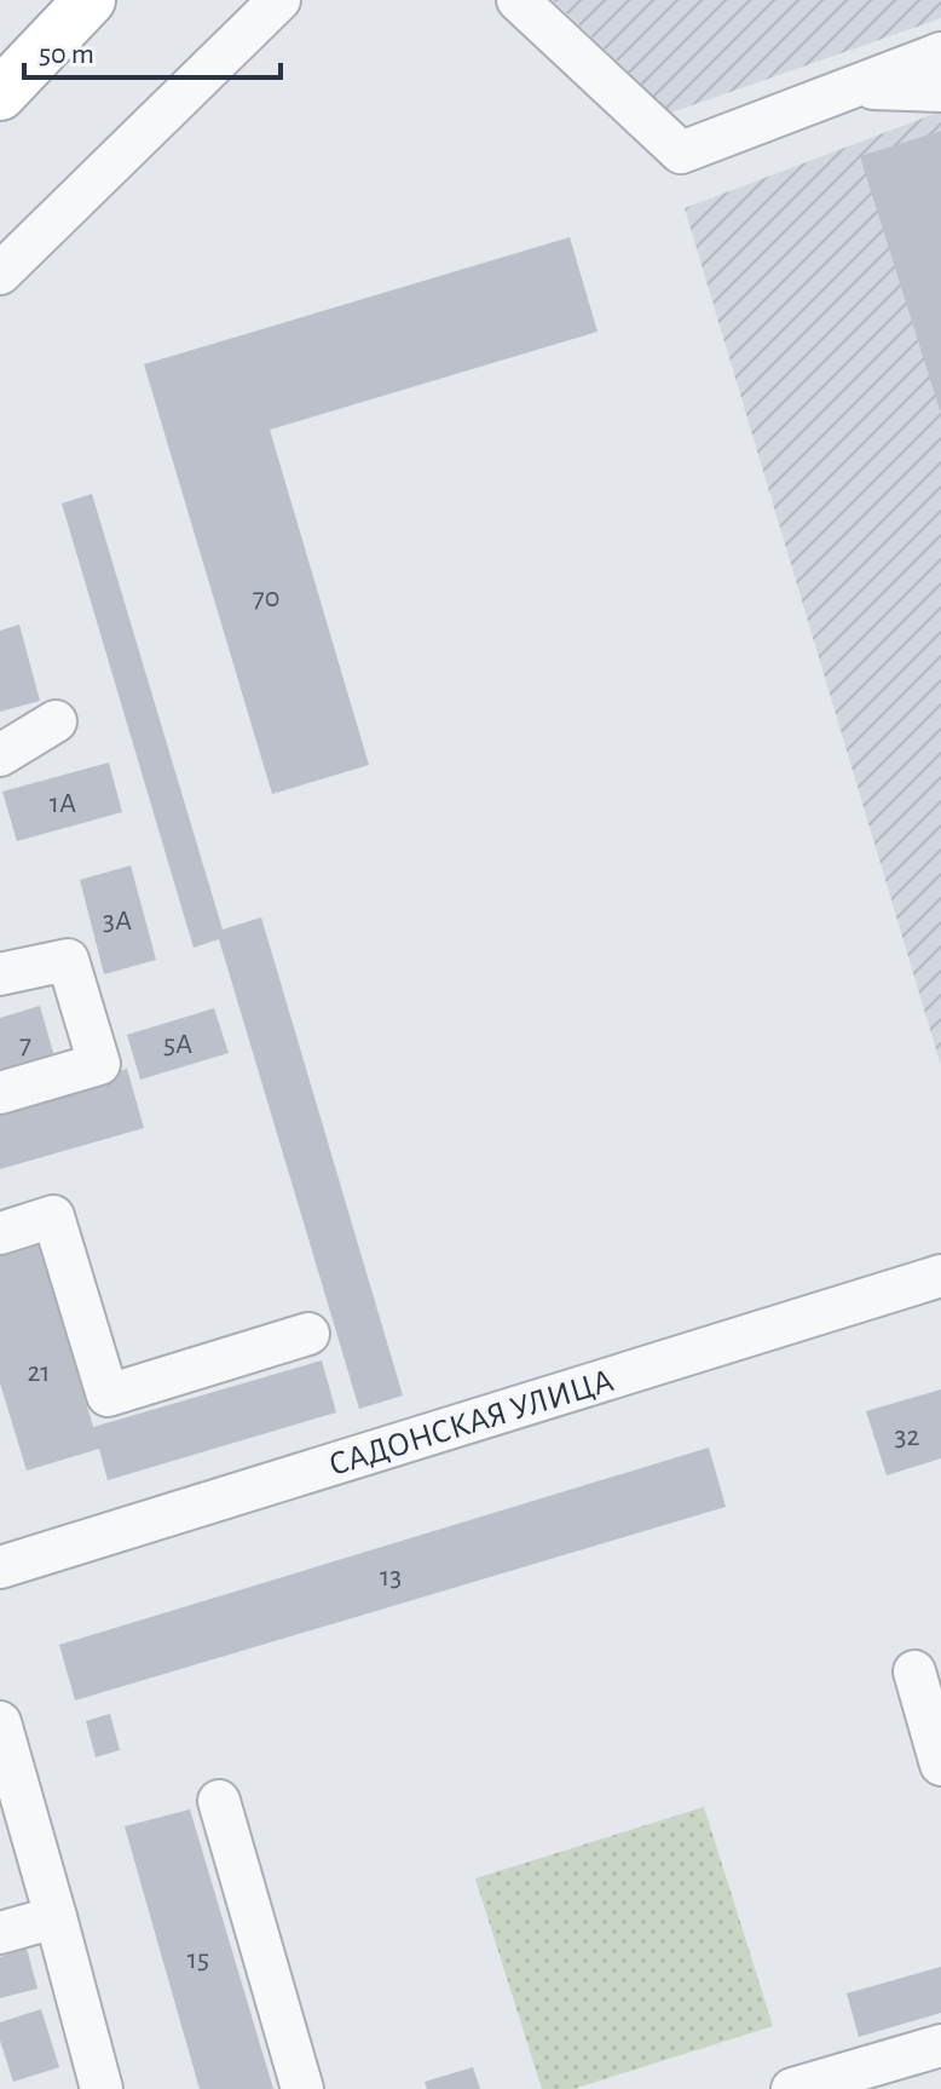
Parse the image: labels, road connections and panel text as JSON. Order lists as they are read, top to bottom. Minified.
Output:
{"streets":{"street":["САДОНСКАЯ УЛИЦА"]},"house_numbers":["70","1А","3А","7","5А","21","32","13","15"],"scale_bar":"50 m"}
